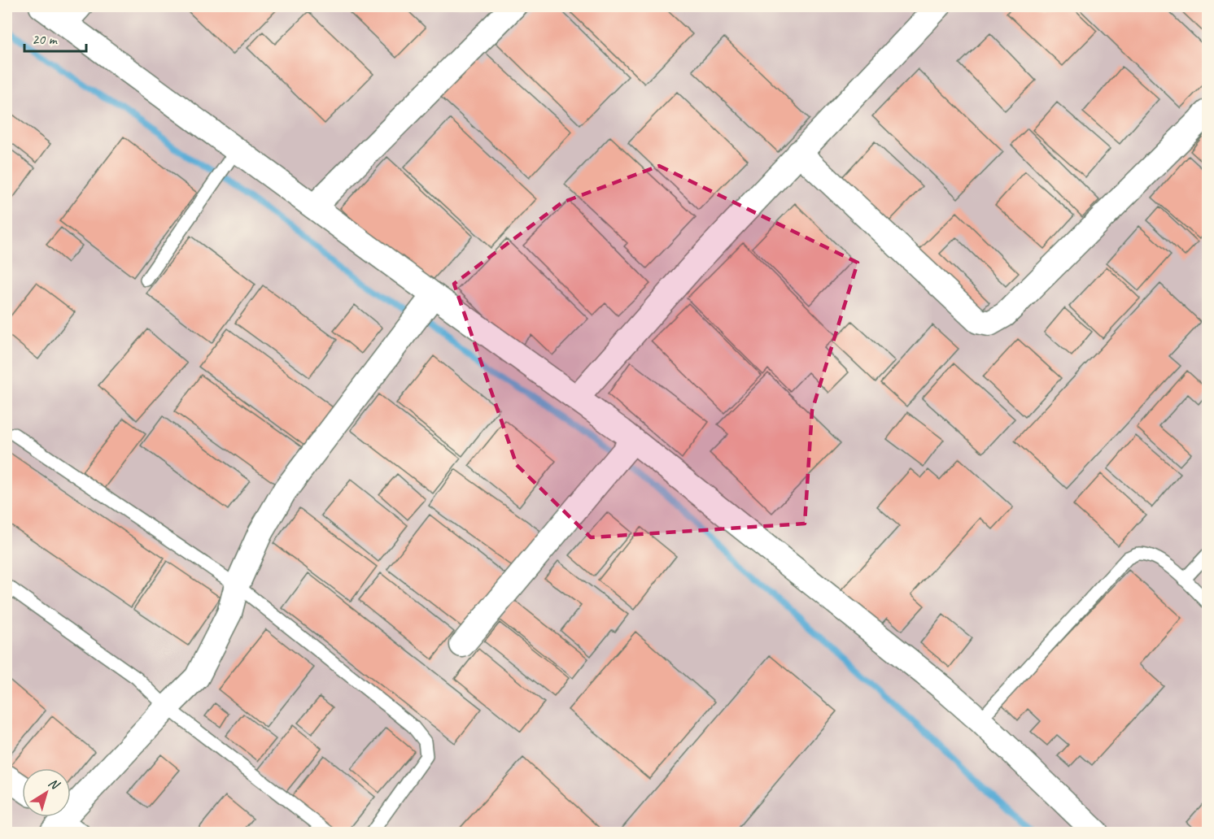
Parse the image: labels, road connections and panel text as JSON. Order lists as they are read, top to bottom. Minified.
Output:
{"scale_bar":"20 m","north":"top right"}
